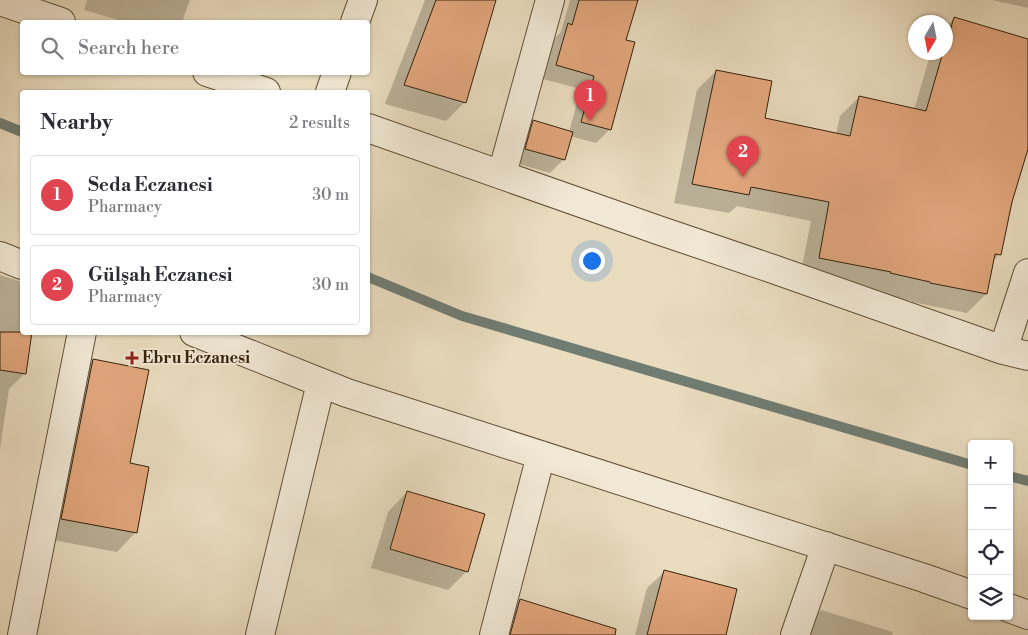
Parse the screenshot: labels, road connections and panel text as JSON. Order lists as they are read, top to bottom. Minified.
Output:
{"places":{"health":["Ebru Eczanesi"]},"north":"bottom","page":{"search":"Search here","pins":["1","2"],"heading":["Nearby","2 results"],"list":[{"mark":"1","name":"Seda Eczanesi","note":"Pharmacy","value":"30 m"},{"mark":"2","name":"Gülşah Eczanesi","note":"Pharmacy","value":"30 m"}],"map_buttons":["+","−"]}}
